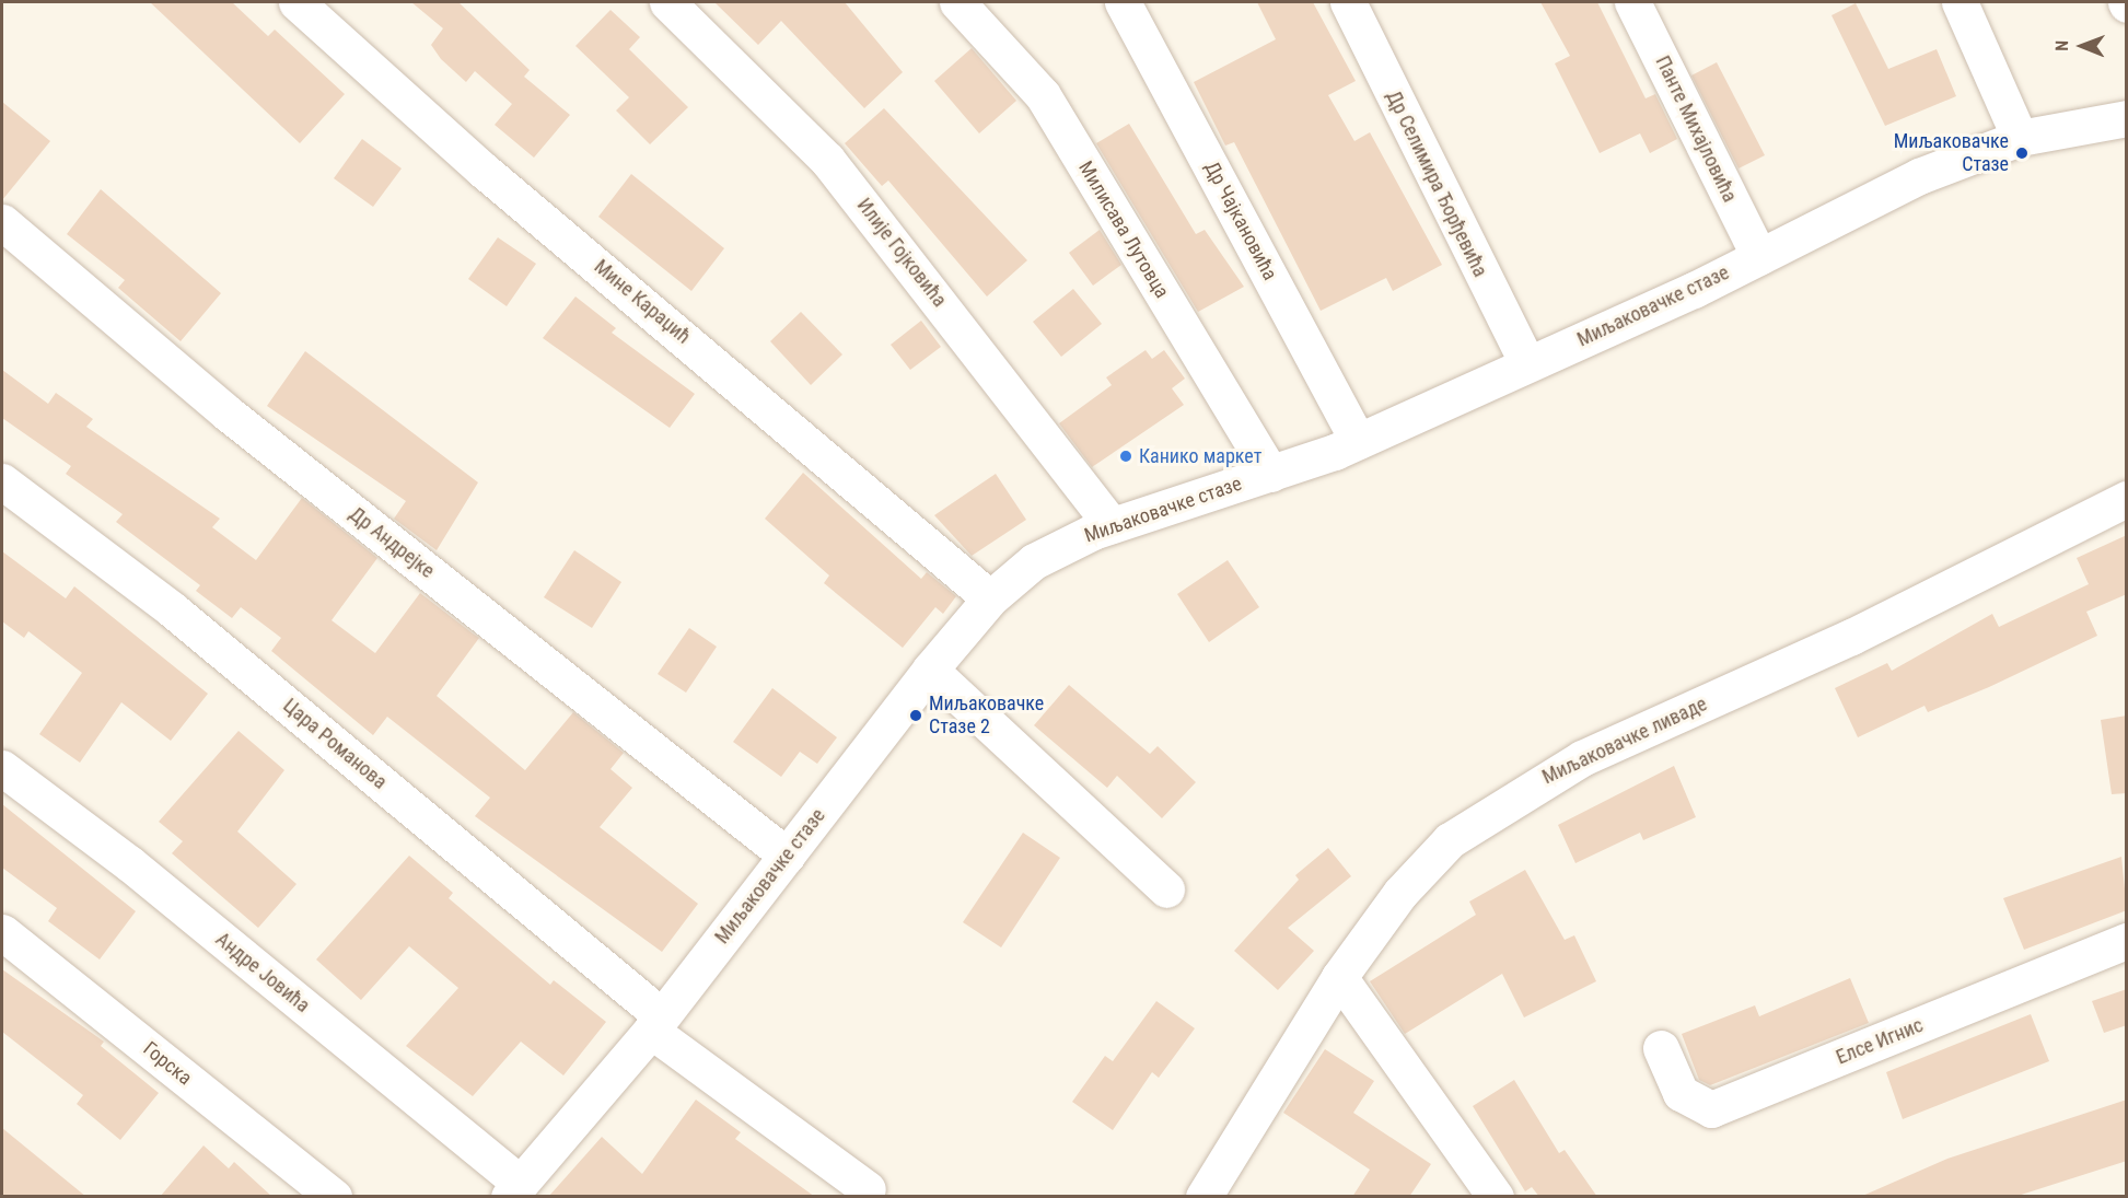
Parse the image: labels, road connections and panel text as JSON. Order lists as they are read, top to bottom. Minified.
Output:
{"streets":{"street":["Панте Михајловића","Др Селимира Ђорђевића","Др Чајкановића","Милисава Лутовца","Илије Гојковића","Мине Караџић","Миљаковачке стазе","Др Андрејке","Миљаковачке ливаде","Цара Романова","Андре Јовића","Елсе Игнис","Горска"]},"crossings":[["Панте Михајловића","Миљаковачке стазе"],["Др Селимира Ђорђевића","Миљаковачке стазе"],["Др Чајкановића","Миљаковачке стазе"],["Милисава Лутовца","Миљаковачке стазе"],["Илије Гојковића","Миљаковачке стазе"],["Мине Караџић","Миљаковачке стазе"],["Миљаковачке стазе","Др Андрејке"],["Миљаковачке стазе","Цара Романова"],["Миљаковачке стазе","Андре Јовића"]],"places":["Миљаковачке Стазе","Канико маркет","Миљаковачке Стазе 2"],"north":"left"}
